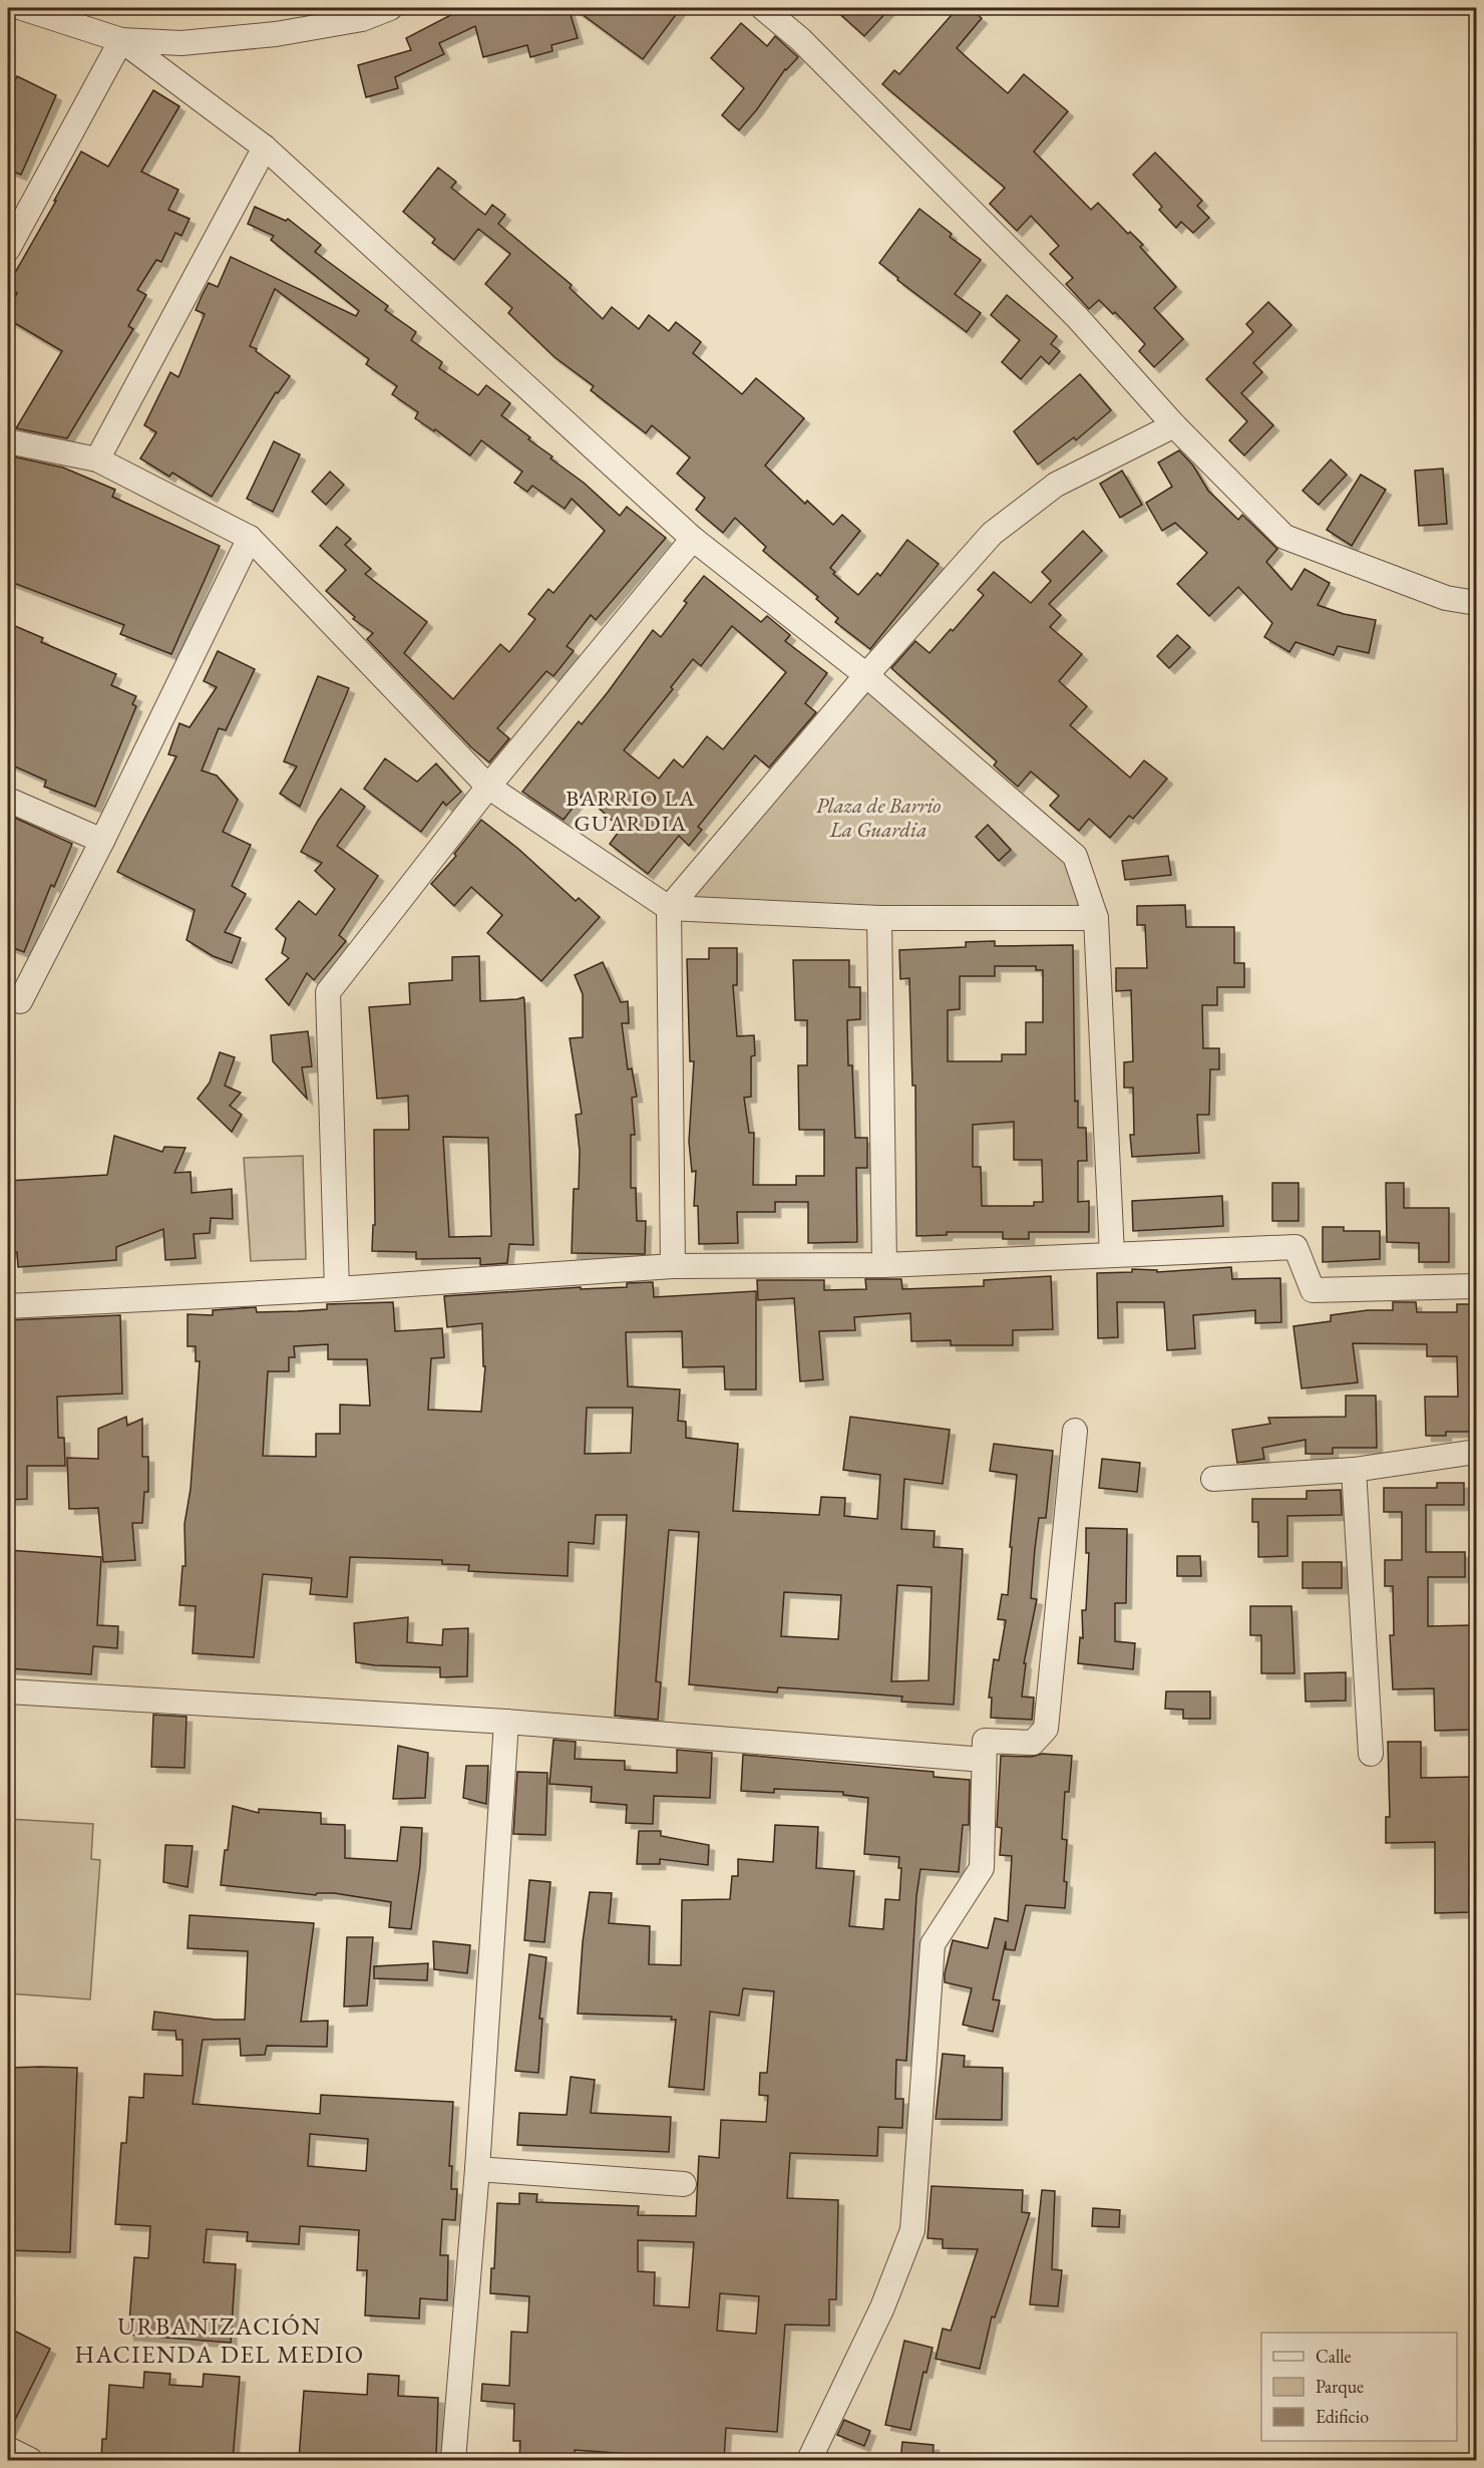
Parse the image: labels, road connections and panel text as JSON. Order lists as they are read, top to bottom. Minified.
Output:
{"districts":["BARRIO LA GUARDIA","URBANIZACIÓN HACIENDA DEL MEDIO"],"parks":["Plaza de Barrio La Guardia"],"legend":["Calle","Parque","Edificio"]}
